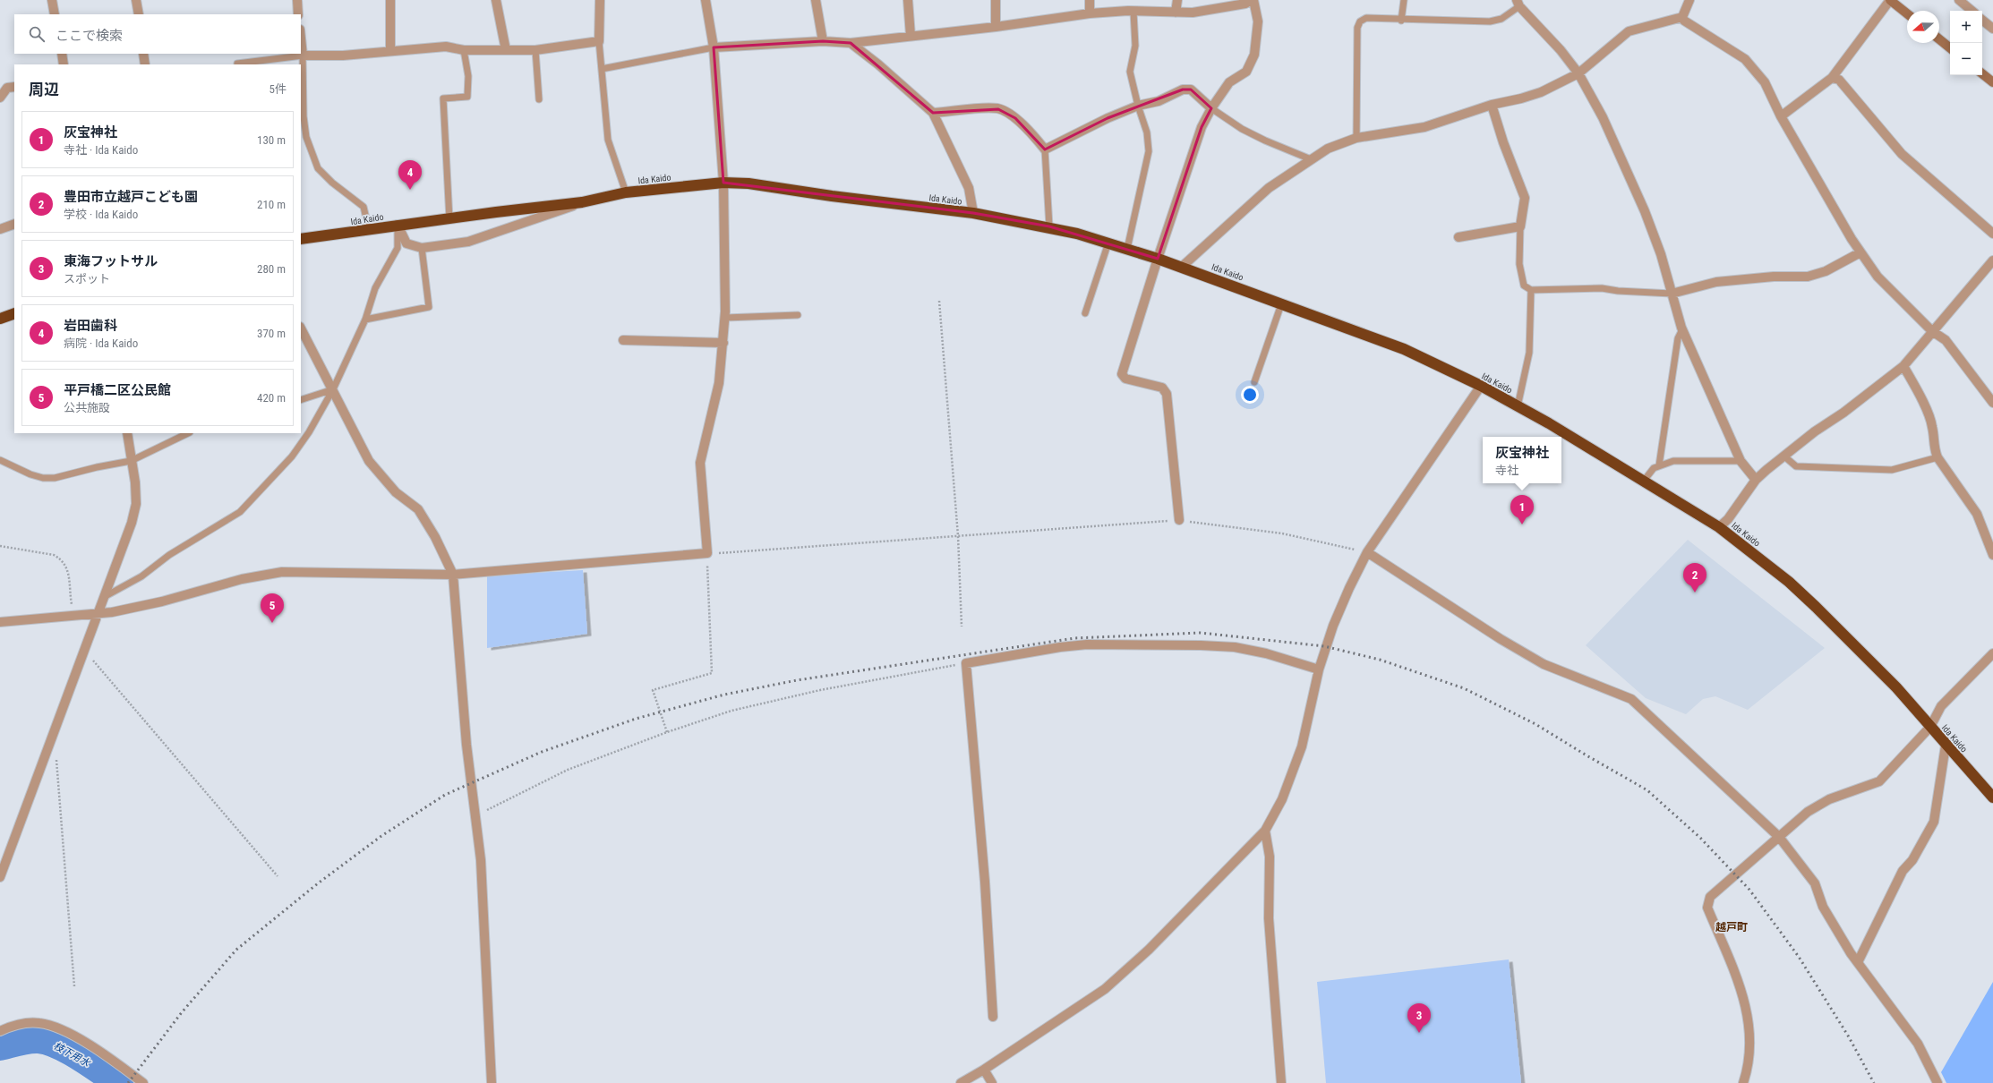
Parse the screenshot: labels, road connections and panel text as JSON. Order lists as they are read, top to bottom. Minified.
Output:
{"streets":{"highway":["Ida Kaido"]},"districts":["越戸町"],"water":["枝下用水"],"north":"left","page":{"map_buttons":["+","−"],"search":"ここで検索","heading":["周辺","5件"],"list":[{"mark":"1","name":"灰宝神社","note":"寺社 · Ida Kaido","value":"130 m"},{"mark":"2","name":"豊田市立越戸こども園","note":"学校 · Ida Kaido","value":"210 m"},{"mark":"3","name":"東海フットサル","note":"スポット","value":"280 m"},{"mark":"4","name":"岩田歯科","note":"病院 · Ida Kaido","value":"370 m"},{"mark":"5","name":"平戸橋二区公民館","note":"公共施設","value":"420 m"}],"pins":["4","1","2","5","3"],"popup":["灰宝神社","寺社"]}}
